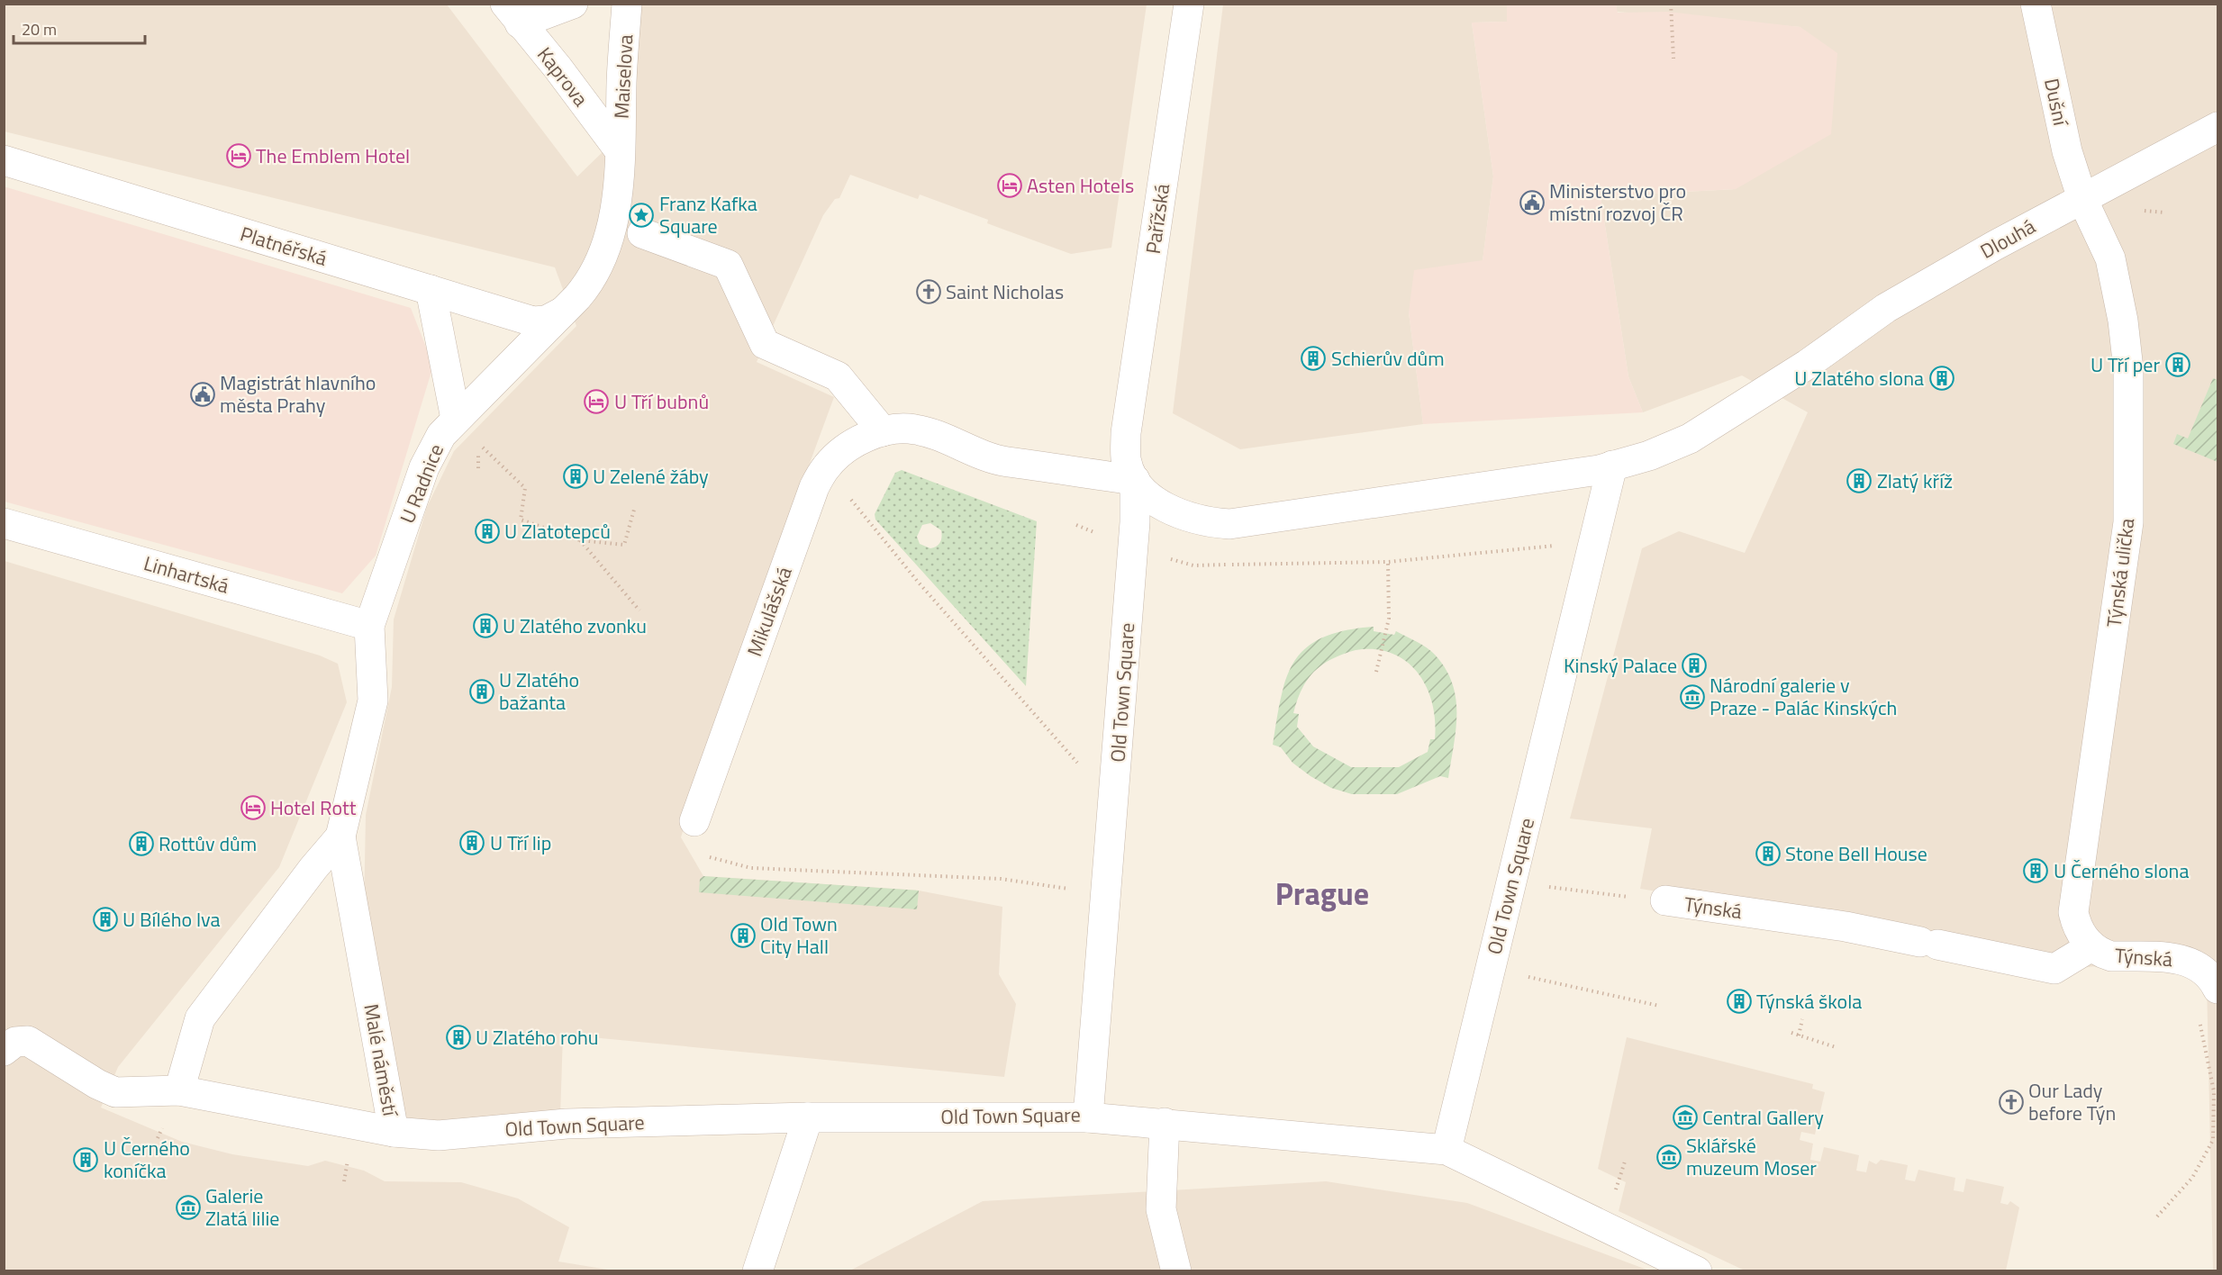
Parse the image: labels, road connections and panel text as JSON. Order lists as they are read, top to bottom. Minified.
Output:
{"streets":{"street":["Kaprova","Maiselova","Dušní","Pařížská","Dlouhá","Platnéřská","U Radnice","Týnská ulička","Linhartská","Mikulášská","Old Town Square","Týnská","Malé náměstí"]},"crossings":[["Kaprova","Maiselova"],["Maiselova","Platnéřská"],["Maiselova","U Radnice"],["Dušní","Dlouhá"],["Dušní","Týnská ulička"],["Pařížská","Old Town Square"],["Dlouhá","Týnská ulička"],["Dlouhá","Old Town Square"],["Platnéřská","U Radnice"],["U Radnice","Linhartská"],["U Radnice","Malé náměstí"],["Týnská ulička","Týnská"],["Old Town Square","Malé náměstí"]],"districts":["Prague"],"places":{"hotel":["The Emblem Hotel","Asten Hotels","U Tří bubnů","Hotel Rott"],"public building":["Ministerstvo pro místní rozvoj ČR","Magistrát hlavního města Prahy"],"place":["Franz Kafka Square"],"church":["Saint Nicholas","Our Lady before Týn"],"building":["Schierův dům","U Tří per","U Zlatého slona","U Zelené žáby","Zlatý kříž","U Zlatotepců","U Zlatého zvonku","Kinský Palace","U Zlatého bažanta","U Tří lip","Rottův dům","Stone Bell House","U Černého slona","U Bílého lva","Old Town City Hall","Týnská škola","U Zlatého rohu","U Černého koníčka"],"museum":["Národní galerie v Praze - Palác Kinských","Central Gallery","Sklářské muzeum Moser","Galerie Zlatá lilie"]},"scale_bar":"20 m"}
